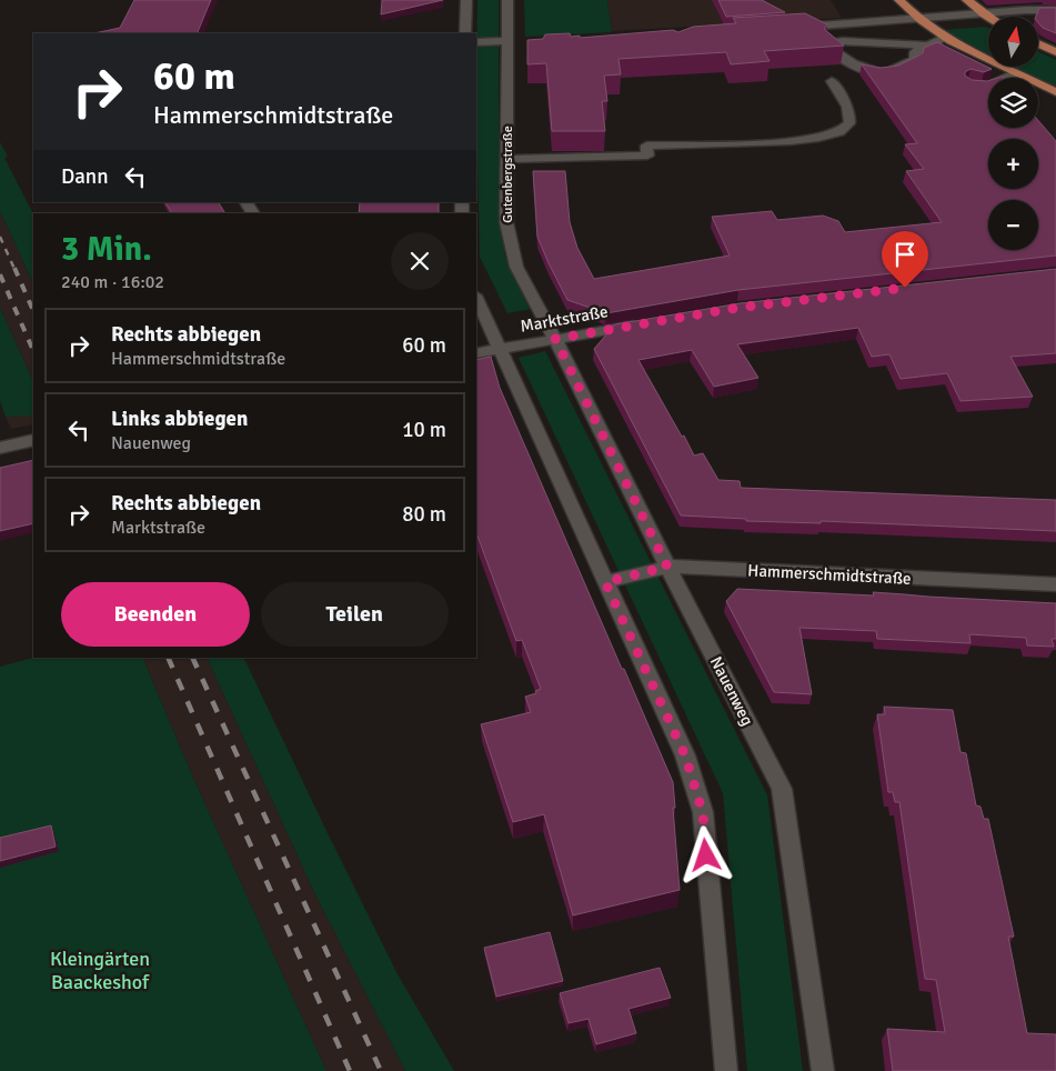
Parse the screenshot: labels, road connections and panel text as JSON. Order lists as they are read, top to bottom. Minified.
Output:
{"streets":{"street":["Gutenbergstraße","Marktstraße","Hammerschmidtstraße","Nauenweg"]},"crossings":[["Gutenbergstraße","Marktstraße"],["Gutenbergstraße","Nauenweg"],["Marktstraße","Nauenweg"],["Hammerschmidtstraße","Nauenweg"]],"parks":["Kleingärten Baackeshof"],"north":"top","page":{"map_buttons":["+","−"],"turn":["60 m","Hammerschmidtstraße"],"then":"Dann","heading":["3 Min.","240 m · 16:02"],"list":[{"name":"Rechts abbiegen","note":"Hammerschmidtstraße","value":"60 m"},{"name":"Links abbiegen","note":"Nauenweg","value":"10 m"},{"name":"Rechts abbiegen","note":"Marktstraße","value":"80 m"}],"buttons":["Beenden","Teilen"]}}
